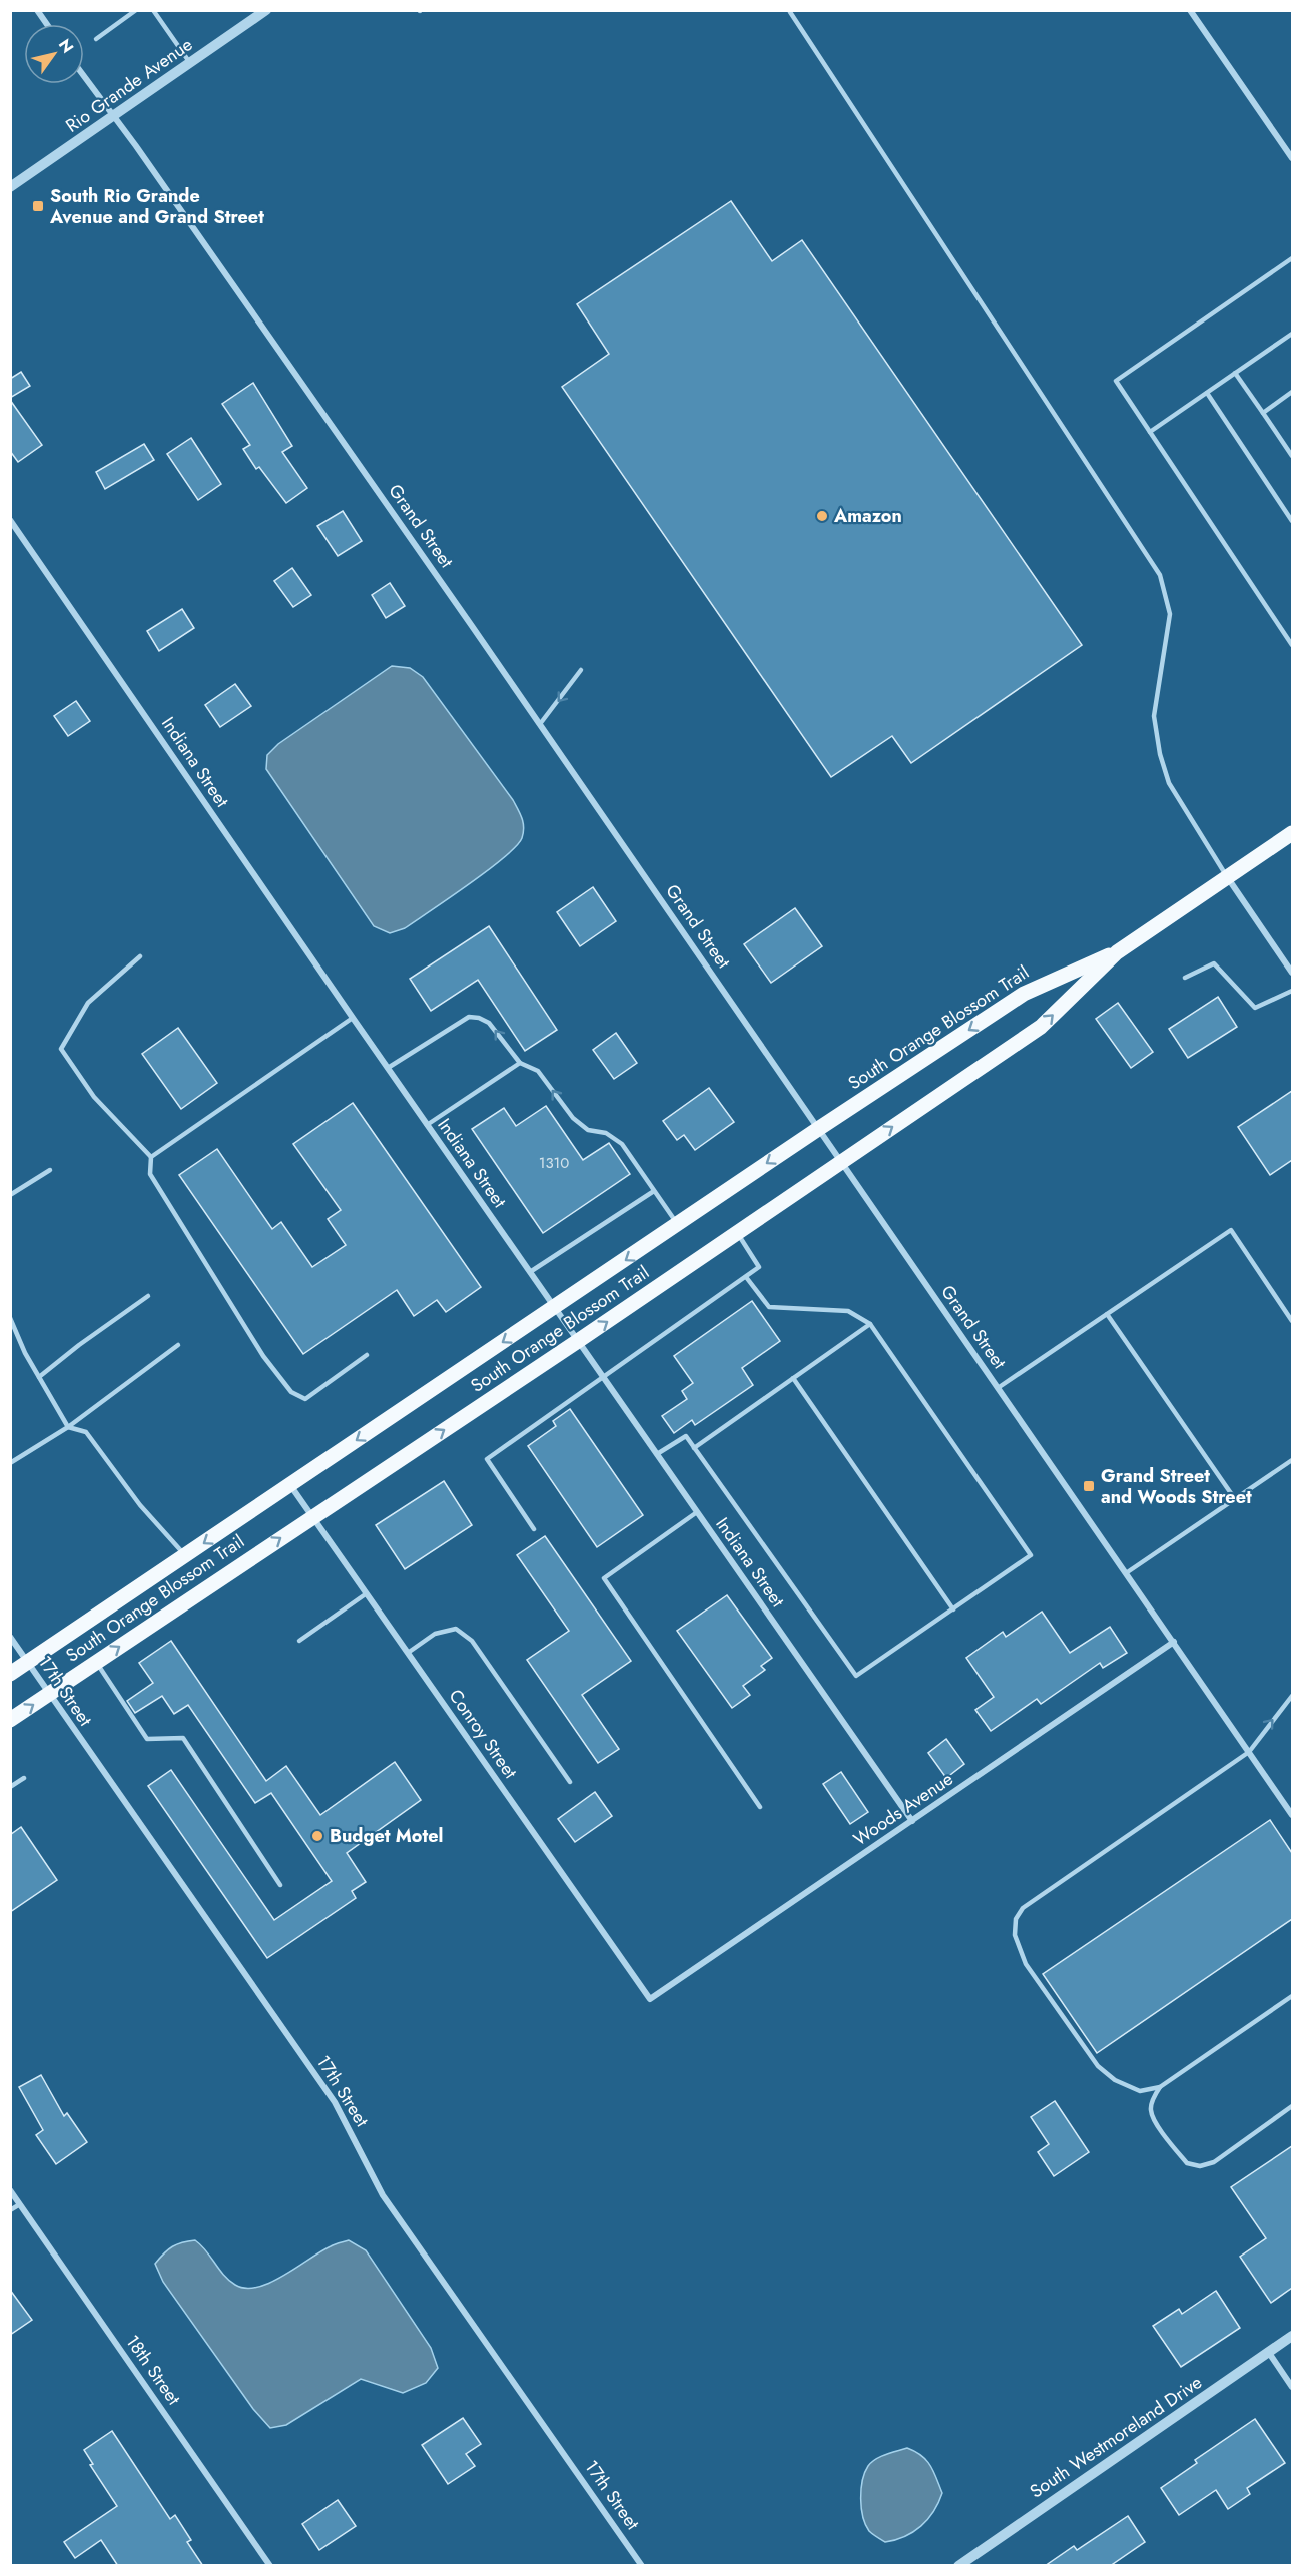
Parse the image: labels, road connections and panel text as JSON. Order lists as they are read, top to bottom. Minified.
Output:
{"streets":{"main road":["South Orange Blossom Trail"],"street":["Rio Grande Avenue","Grand Street","Indiana Street","17th Street","Conroy Street","Woods Avenue","18th Street","South Westmoreland Drive"]},"crossings":[["Rio Grande Avenue","Grand Street"],["Grand Street","South Orange Blossom Trail"],["Grand Street","Woods Avenue"],["Indiana Street","South Orange Blossom Trail"],["Indiana Street","Woods Avenue"],["South Orange Blossom Trail","17th Street"],["South Orange Blossom Trail","Conroy Street"],["Conroy Street","Woods Avenue"]],"places":{"transit":["South Rio Grande Avenue and Grand Street","Grand Street and Woods Street"],"other":["Amazon","Budget Motel"]},"house_numbers":["1310"],"north":"top right"}
